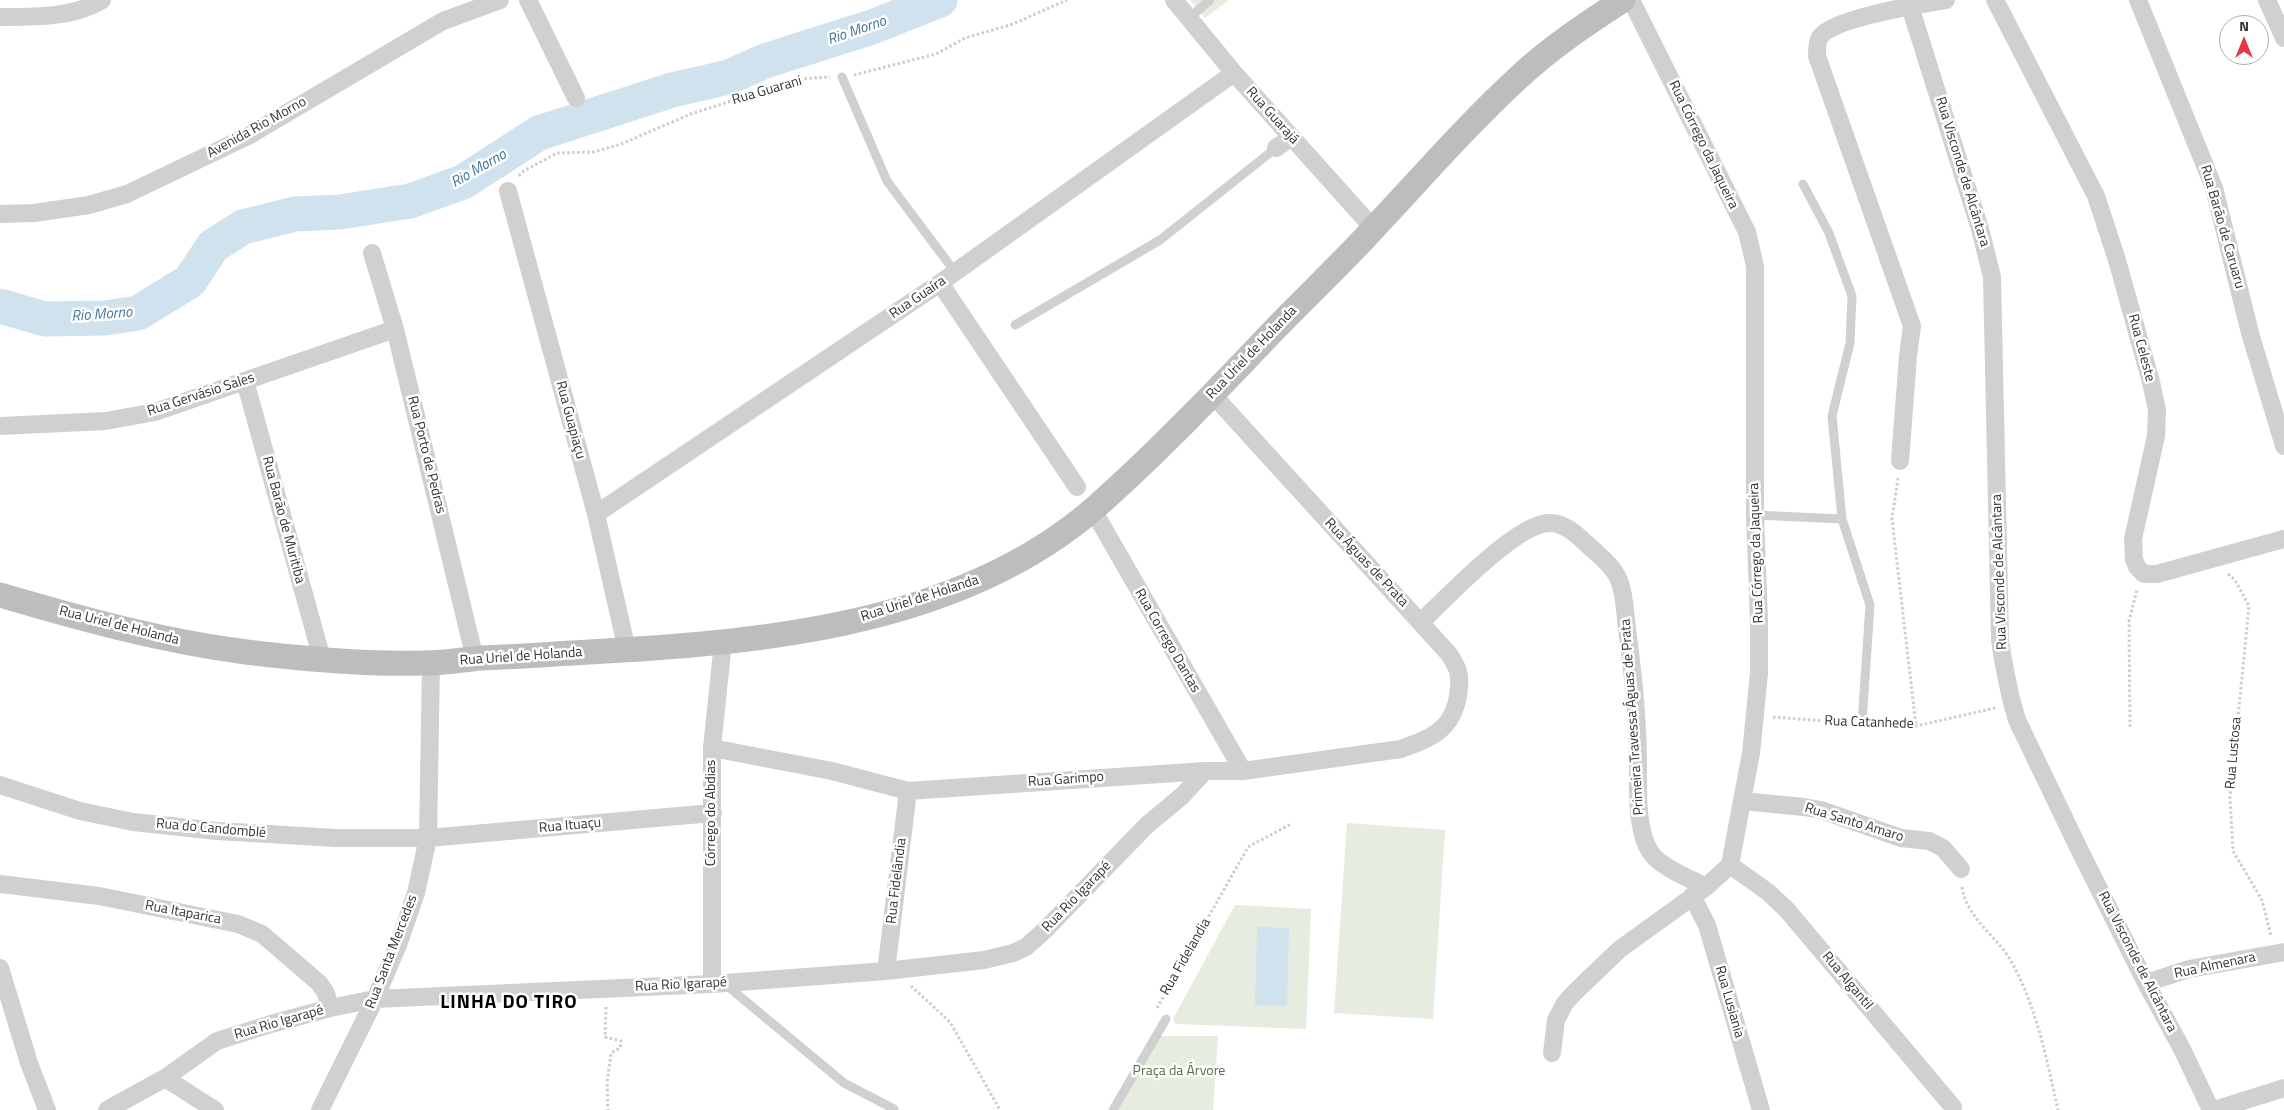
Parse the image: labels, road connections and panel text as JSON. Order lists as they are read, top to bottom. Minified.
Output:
{"streets":{"main road":["Rua Uriel de Holanda"],"street":["Rua Guarajá","Avenida Rio Morno","Rua Córrego da Jaqueira","Rua Visconde de Alcântara","Rua Barão de Caruaru","Rua Guaíra","Rua Celeste","Rua Gervásio Sales","Rua Guapiaçu","Rua Porto de Pedras","Rua Barão de Muritiba","Rua Águas de Prata","Rua Corrego Dantas","Primeira Travessa Águas de Prata","Rua Garimpo","Córrego do Abdias","Rua Santo Amaro","Rua Ituaçu","Rua do Candomblé","Rua Fidelândia","Rua Rio Igarapé","Rua Itaparica","Rua Santa Mercedes","Rua Almenara","Rua Algantil","Rua Lusiania"],"path":["Rua Guarani","Rua Catanhede","Rua Lustosa","Rua Fidelandia"]},"crossings":[["Rua Guarani","Rua Guapiaçu"],["Rua Guarajá","Rua Guaíra"],["Rua Guarajá","Rua Uriel de Holanda"],["Rua Córrego da Jaqueira","Rua Catanhede"],["Rua Córrego da Jaqueira","Rua Santo Amaro"],["Rua Córrego da Jaqueira","Rua Algantil"],["Rua Visconde de Alcântara","Rua Catanhede"],["Rua Visconde de Alcântara","Rua Almenara"],["Rua Guaíra","Rua Guapiaçu"],["Rua Uriel de Holanda","Rua Guapiaçu"],["Rua Uriel de Holanda","Rua Porto de Pedras"],["Rua Uriel de Holanda","Rua Barão de Muritiba"],["Rua Uriel de Holanda","Rua Águas de Prata"],["Rua Uriel de Holanda","Rua Corrego Dantas"],["Rua Uriel de Holanda","Córrego do Abdias"],["Rua Uriel de Holanda","Rua Santa Mercedes"],["Rua Gervásio Sales","Rua Porto de Pedras"],["Rua Gervásio Sales","Rua Barão de Muritiba"],["Rua Águas de Prata","Primeira Travessa Águas de Prata"],["Rua Águas de Prata","Rua Garimpo"],["Rua Corrego Dantas","Rua Garimpo"],["Primeira Travessa Águas de Prata","Rua Lusiania"],["Rua Lustosa","Rua Almenara"],["Rua Garimpo","Córrego do Abdias"],["Rua Garimpo","Rua Fidelândia"],["Rua Garimpo","Rua Rio Igarapé"],["Córrego do Abdias","Rua Ituaçu"],["Córrego do Abdias","Rua Rio Igarapé"],["Rua Ituaçu","Rua do Candomblé"],["Rua Ituaçu","Rua Santa Mercedes"],["Rua do Candomblé","Rua Santa Mercedes"],["Rua Fidelândia","Rua Rio Igarapé"],["Rua Rio Igarapé","Rua Itaparica"],["Rua Rio Igarapé","Rua Santa Mercedes"]],"districts":["LINHA DO TIRO"],"water":["Rio Morno"],"parks":["Praça da Árvore"],"north":"top"}
